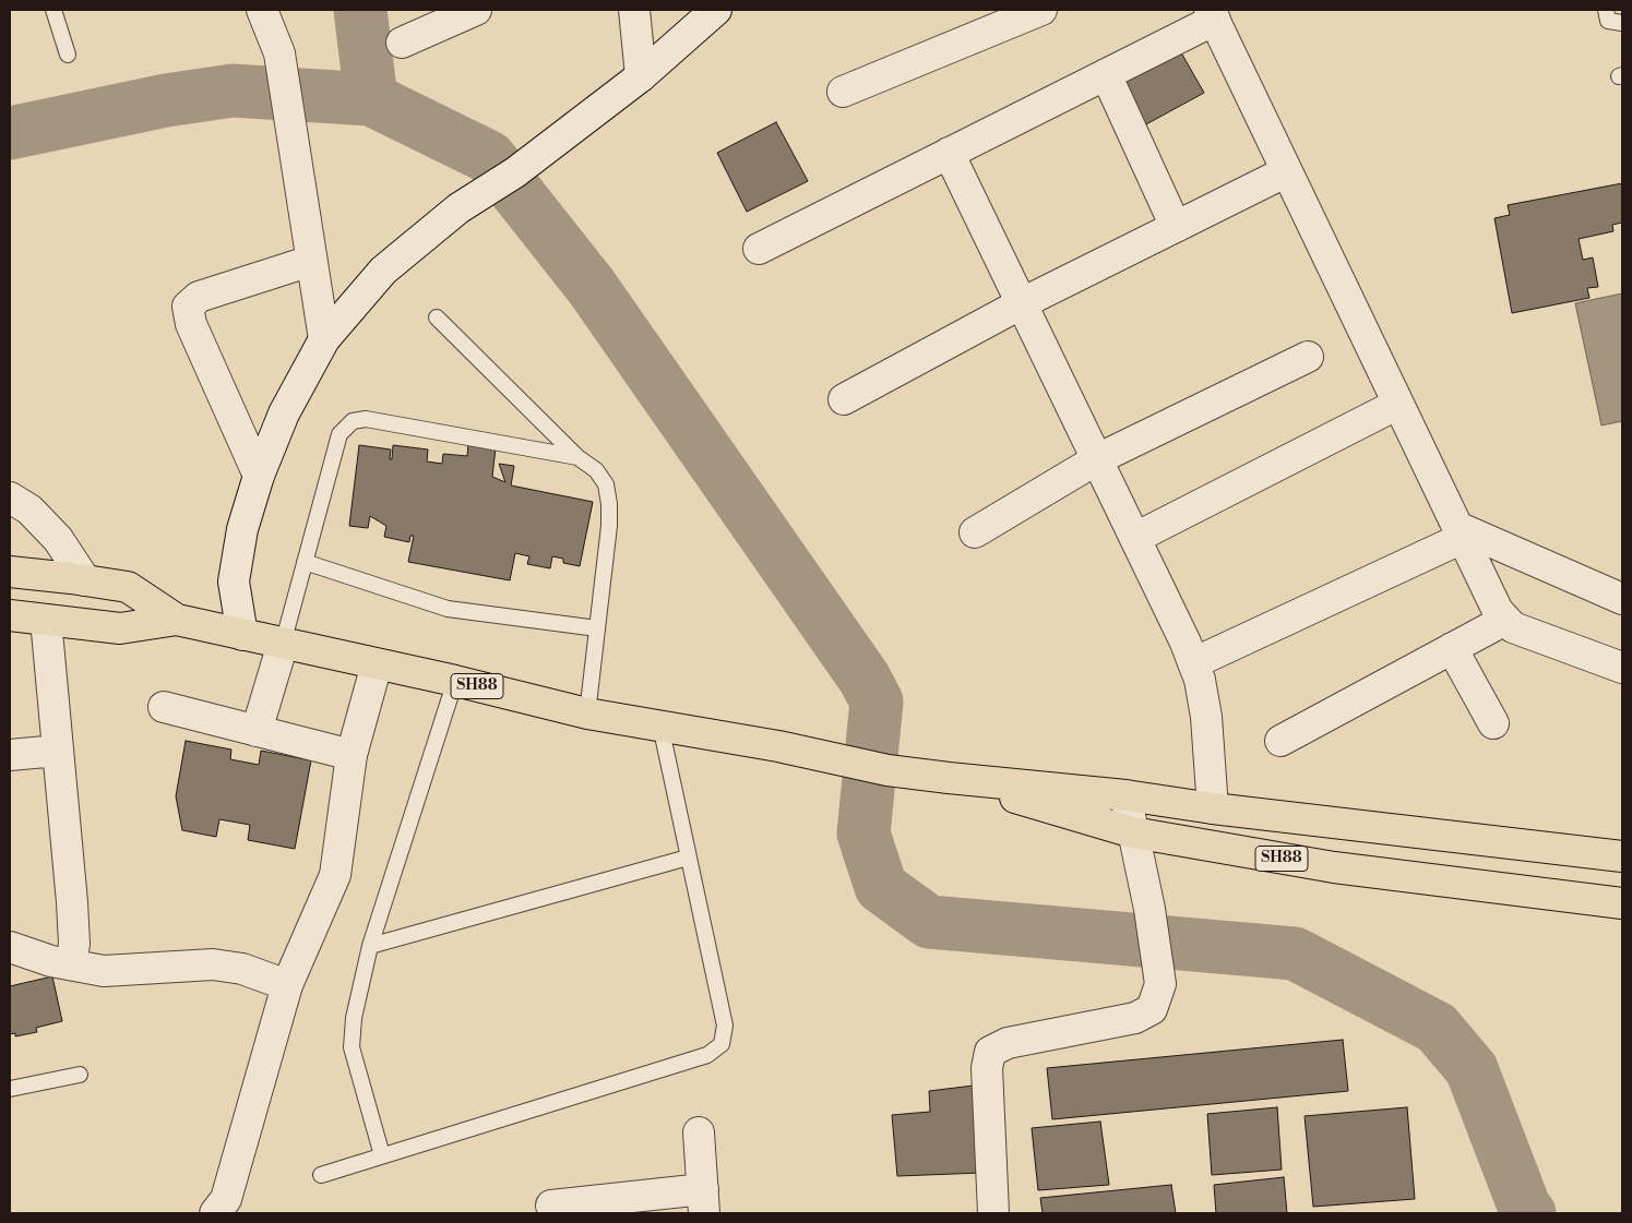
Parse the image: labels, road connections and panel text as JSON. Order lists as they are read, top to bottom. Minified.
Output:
{"streets":{"main road":["SH88"]}}
